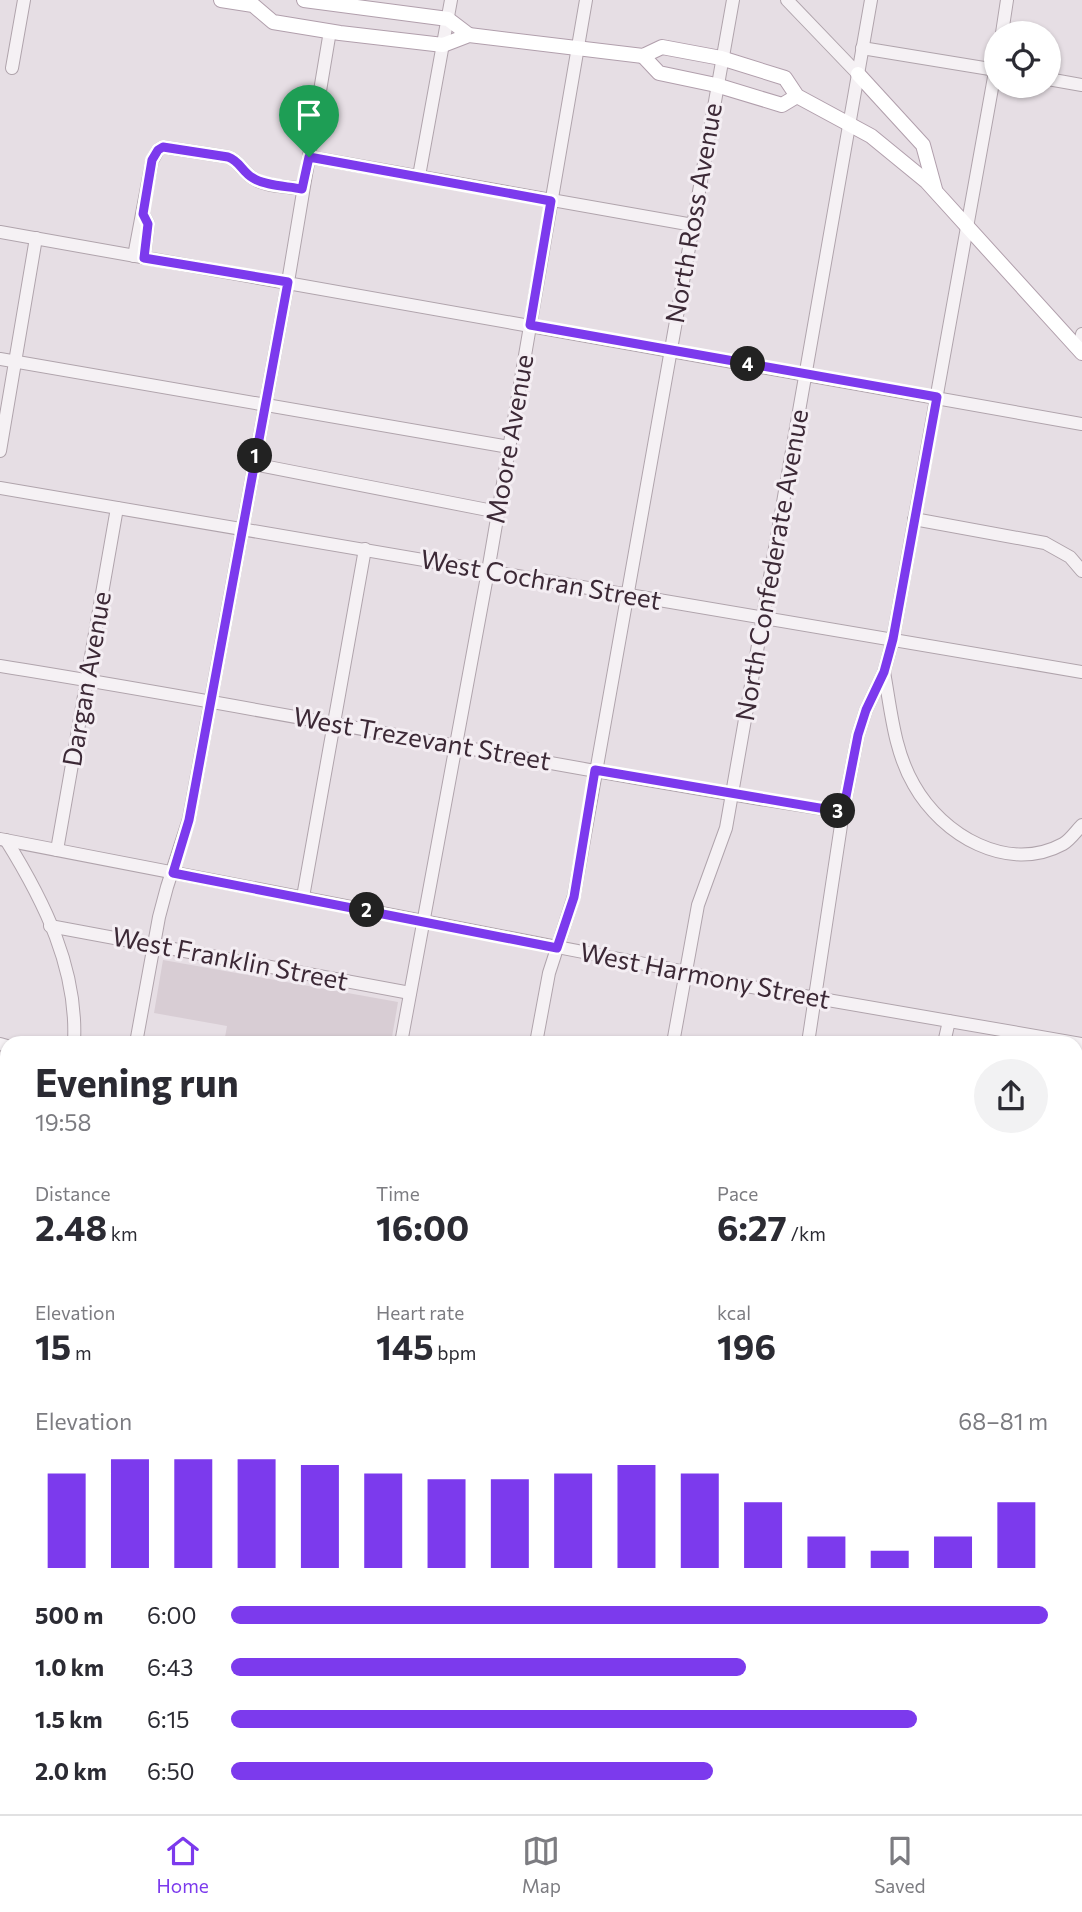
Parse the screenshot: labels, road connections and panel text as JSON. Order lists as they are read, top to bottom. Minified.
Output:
{"streets":{"street":["North Ross Avenue","Moore Avenue","North Confederate Avenue","West Cochran Street","Dargan Avenue","West Trezevant Street","West Franklin Street","West Harmony Street"]},"crossings":[["North Ross Avenue","West Cochran Street"],["North Ross Avenue","West Trezevant Street"],["North Ross Avenue","West Harmony Street"],["Moore Avenue","West Cochran Street"],["Moore Avenue","West Trezevant Street"],["Moore Avenue","West Franklin Street"],["Moore Avenue","West Harmony Street"],["North Confederate Avenue","West Cochran Street"],["North Confederate Avenue","West Trezevant Street"],["North Confederate Avenue","West Harmony Street"],["West Cochran Street","Dargan Avenue"],["Dargan Avenue","West Trezevant Street"],["Dargan Avenue","West Harmony Street"]],"page":{"pins":["4","1","3","2"],"heading":["Evening run","19:58"],"stats":[["Distance","2.48 km"],["Time","16:00"],["Pace","6:27 /km"],["Elevation","15 m"],["Heart rate","145 bpm"],["kcal","196"]],"chart":["Elevation","68–81 m"],"list":[{"name":"500 m","note":"6:00"},{"name":"1.0 km","note":"6:43"},{"name":"1.5 km","note":"6:15"},{"name":"2.0 km","note":"6:50"}],"tabs":["Home","Map","Saved"]}}
